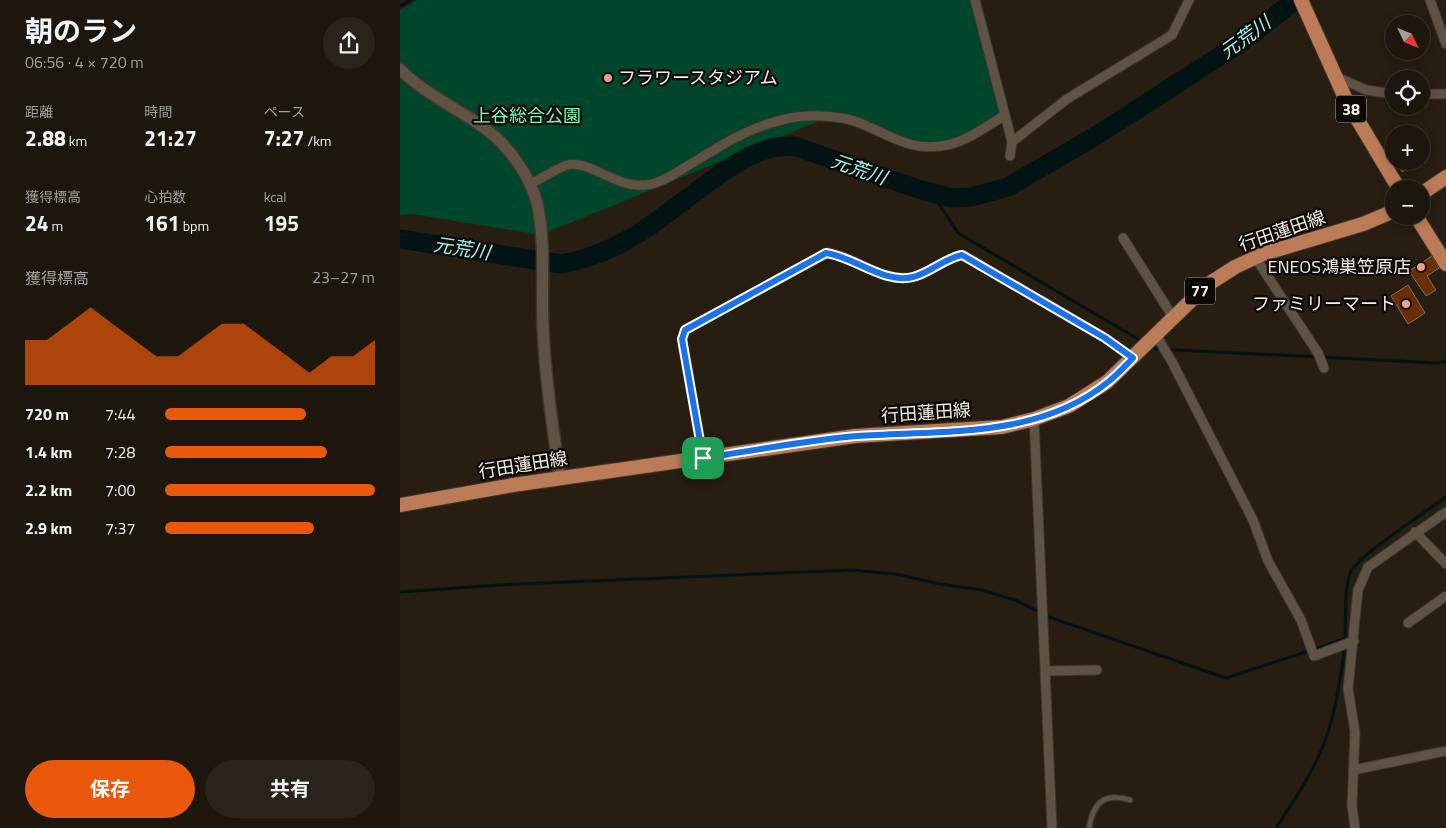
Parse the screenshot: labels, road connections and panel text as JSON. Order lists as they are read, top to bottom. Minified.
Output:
{"streets":{"main road":["38","行田蓮田線","77"]},"water":["元荒川"],"parks":["上谷総合公園"],"places":["フラワースタジアム","ENEOS鴻巣笠原店","ファミリーマート"],"north":"bottom right","page":{"heading":["朝のラン","06:56 · 4 × 720 m"],"map_buttons":["+","−"],"stats":[["距離","2.88 km"],["時間","21:27"],["ペース","7:27 /km"],["獲得標高","24 m"],["心拍数","161 bpm"],["kcal","195"]],"chart":["獲得標高","23–27 m"],"list":[{"name":"720 m","note":"7:44"},{"name":"1.4 km","note":"7:28"},{"name":"2.2 km","note":"7:00"},{"name":"2.9 km","note":"7:37"}],"buttons":["保存","共有"]}}
